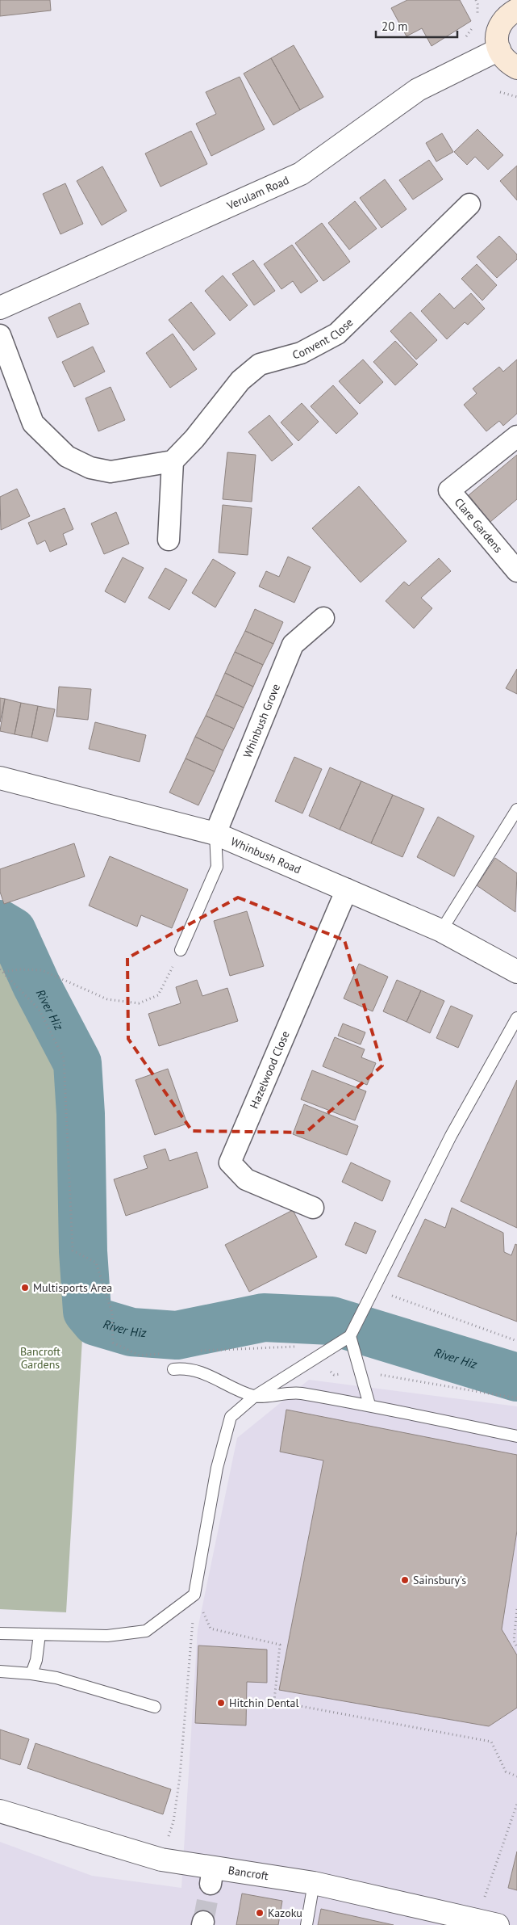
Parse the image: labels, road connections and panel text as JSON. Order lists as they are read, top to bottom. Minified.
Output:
{"streets":{"street":["Verulam Road","Convent Close","Clare Gardens","Whinbush Grove","Whinbush Road","Hazelwood Close","Bancroft"]},"crossings":[["Whinbush Grove","Whinbush Road"],["Whinbush Road","Hazelwood Close"]],"water":["River Hiz"],"parks":["Bancroft Gardens"],"places":["Multisports Area","Sainsbury's","Hitchin Dental","Kazoku"],"scale_bar":"20 m"}
